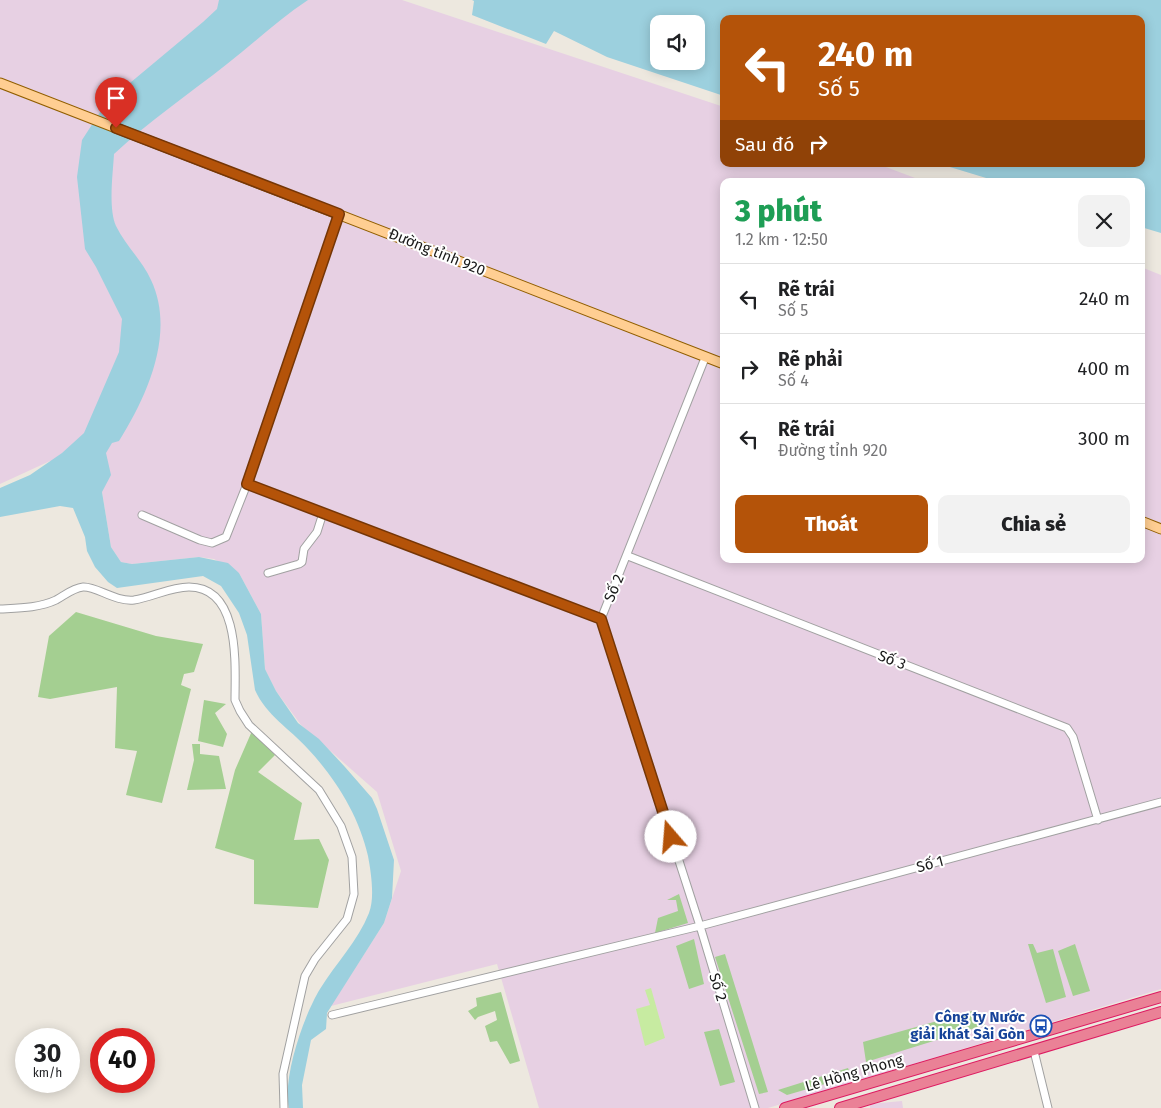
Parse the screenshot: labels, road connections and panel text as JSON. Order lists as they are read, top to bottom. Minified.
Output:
{"streets":{"highway":["Lê Hồng Phong"],"main road":["Đường tỉnh 920"],"street":["Số 2","Số 3","Số 1"]},"crossings":[["Đường tỉnh 920","Số 2"],["Số 2","Số 3"],["Số 2","Số 1"],["Số 3","Số 1"]],"places":{"bus stop":["Công ty Nước giải khát Sài Gòn"]},"page":{"turn":["240 m","Số 5"],"then":"Sau đó","heading":["3 phút","1.2 km · 12:50"],"list":[{"name":"Rẽ trái","note":"Số 5","value":"240 m"},{"name":"Rẽ phải","note":"Số 4","value":"400 m"},{"name":"Rẽ trái","note":"Đường tỉnh 920","value":"300 m"}],"buttons":["Thoát","Chia sẻ"],"speed":"30 km/h","limit":"40"}}
